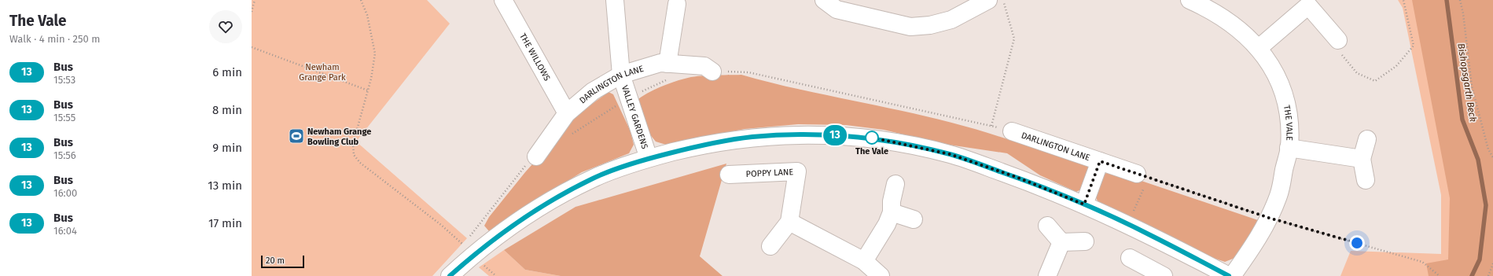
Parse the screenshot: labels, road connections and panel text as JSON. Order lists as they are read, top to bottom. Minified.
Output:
{"streets":{"street":["THE WILLOWS","DARLINGTON LANE","VALLEY GARDENS","THE VALE","POPPY LANE"]},"crossings":[["THE WILLOWS","DARLINGTON LANE"],["DARLINGTON LANE","VALLEY GARDENS"]],"water":["Bishopsgarth Beck"],"parks":["Newham Grange Park"],"places":{"sports":["Newham Grange Bowling Club"],"other":["The Vale"]},"lines":["bus line 13"],"scale_bar":"20 m","page":{"heading":["The Vale","Walk · 4 min · 250 m"],"on_map":"13","list":[{"mark":"13","name":"Bus","note":"15:53","value":"6 min"},{"mark":"13","name":"Bus","note":"15:55","value":"8 min"},{"mark":"13","name":"Bus","note":"15:56","value":"9 min"},{"mark":"13","name":"Bus","note":"16:00","value":"13 min"},{"mark":"13","name":"Bus","note":"16:04","value":"17 min"}],"scale":"20 m"}}
